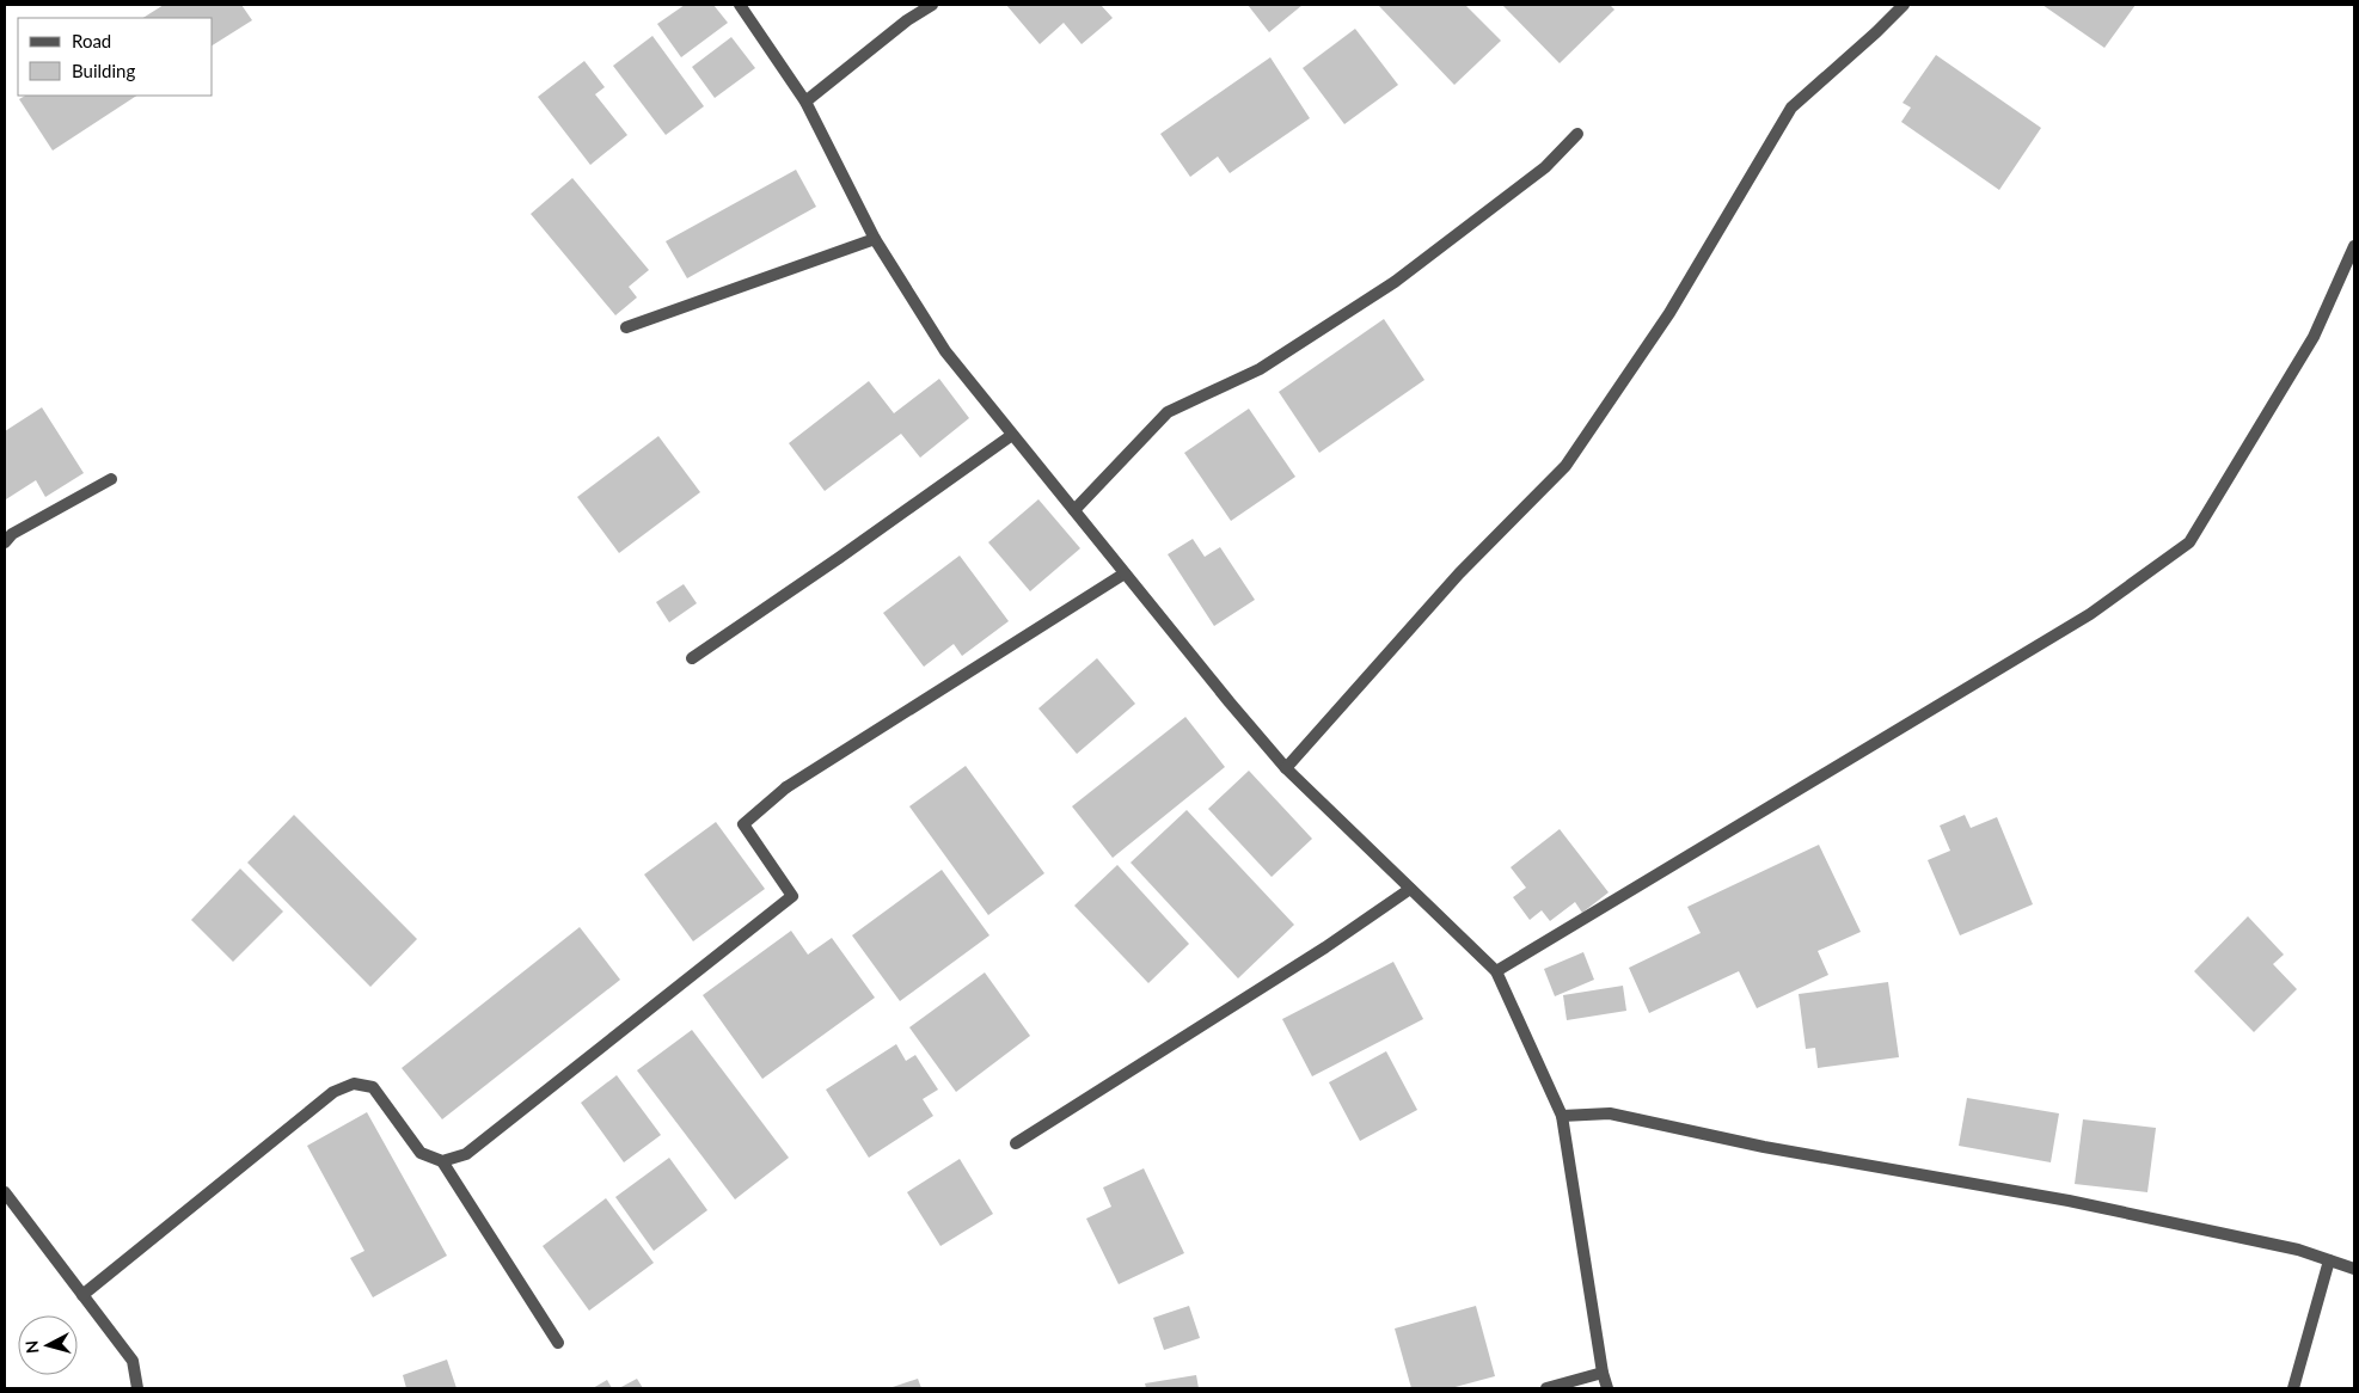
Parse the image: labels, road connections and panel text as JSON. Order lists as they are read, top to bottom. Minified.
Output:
{"legend":["Road","Building"],"north":"left"}
